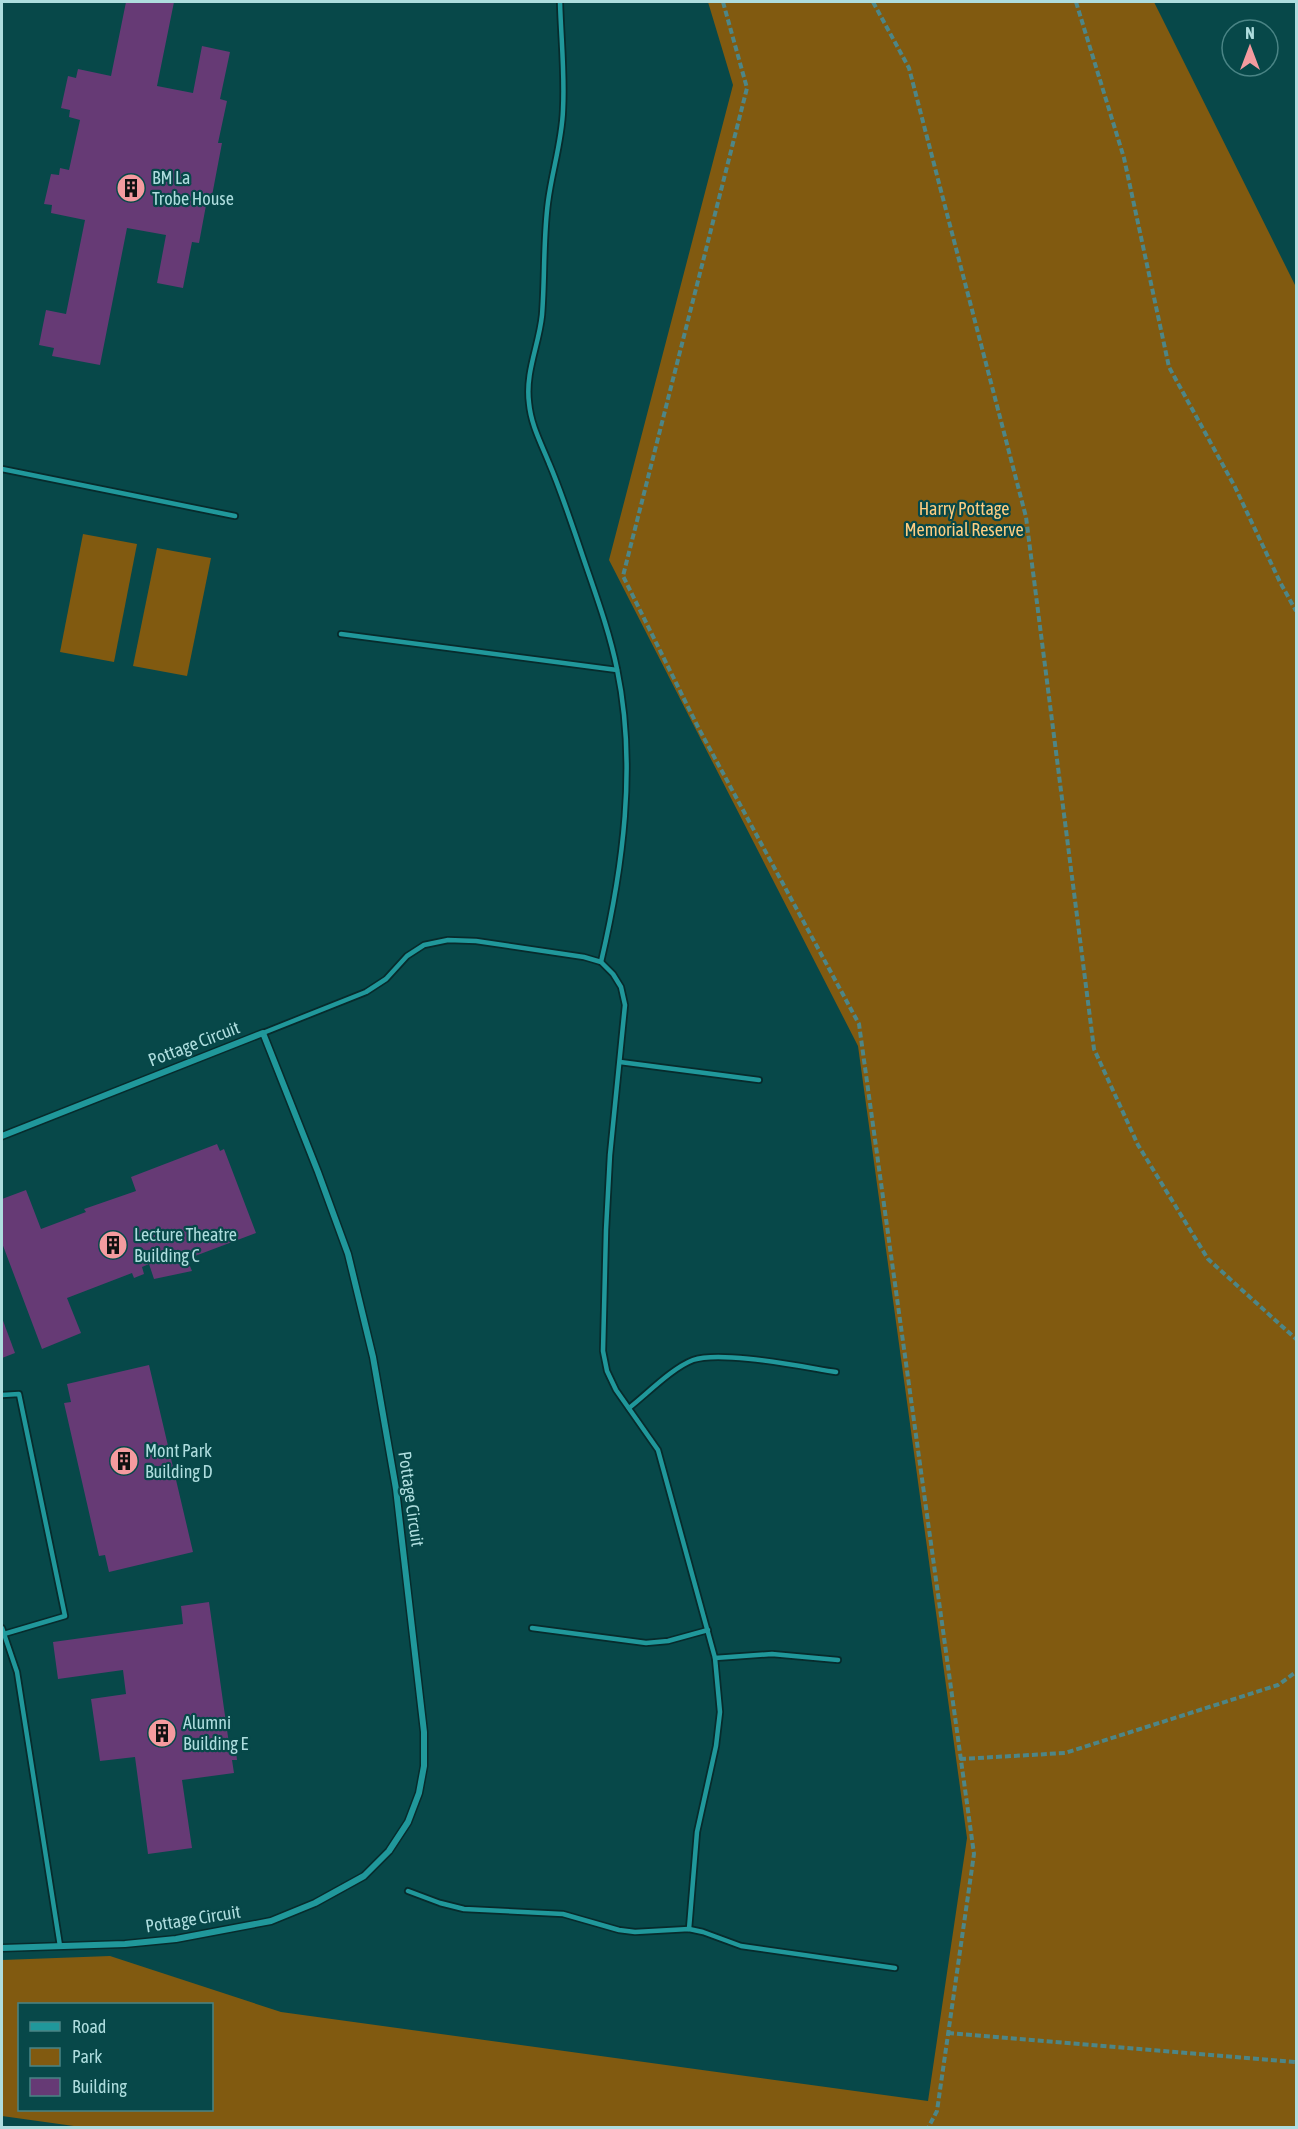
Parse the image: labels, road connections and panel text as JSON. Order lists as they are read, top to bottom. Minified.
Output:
{"streets":{"street":["Pottage Circuit"]},"parks":["Harry Pottage Memorial Reserve"],"places":{"building":["BM La Trobe House","Lecture Theatre Building C","Mont Park Building D","Alumni Building E"]},"legend":["Road","Park","Building"],"north":"top"}
